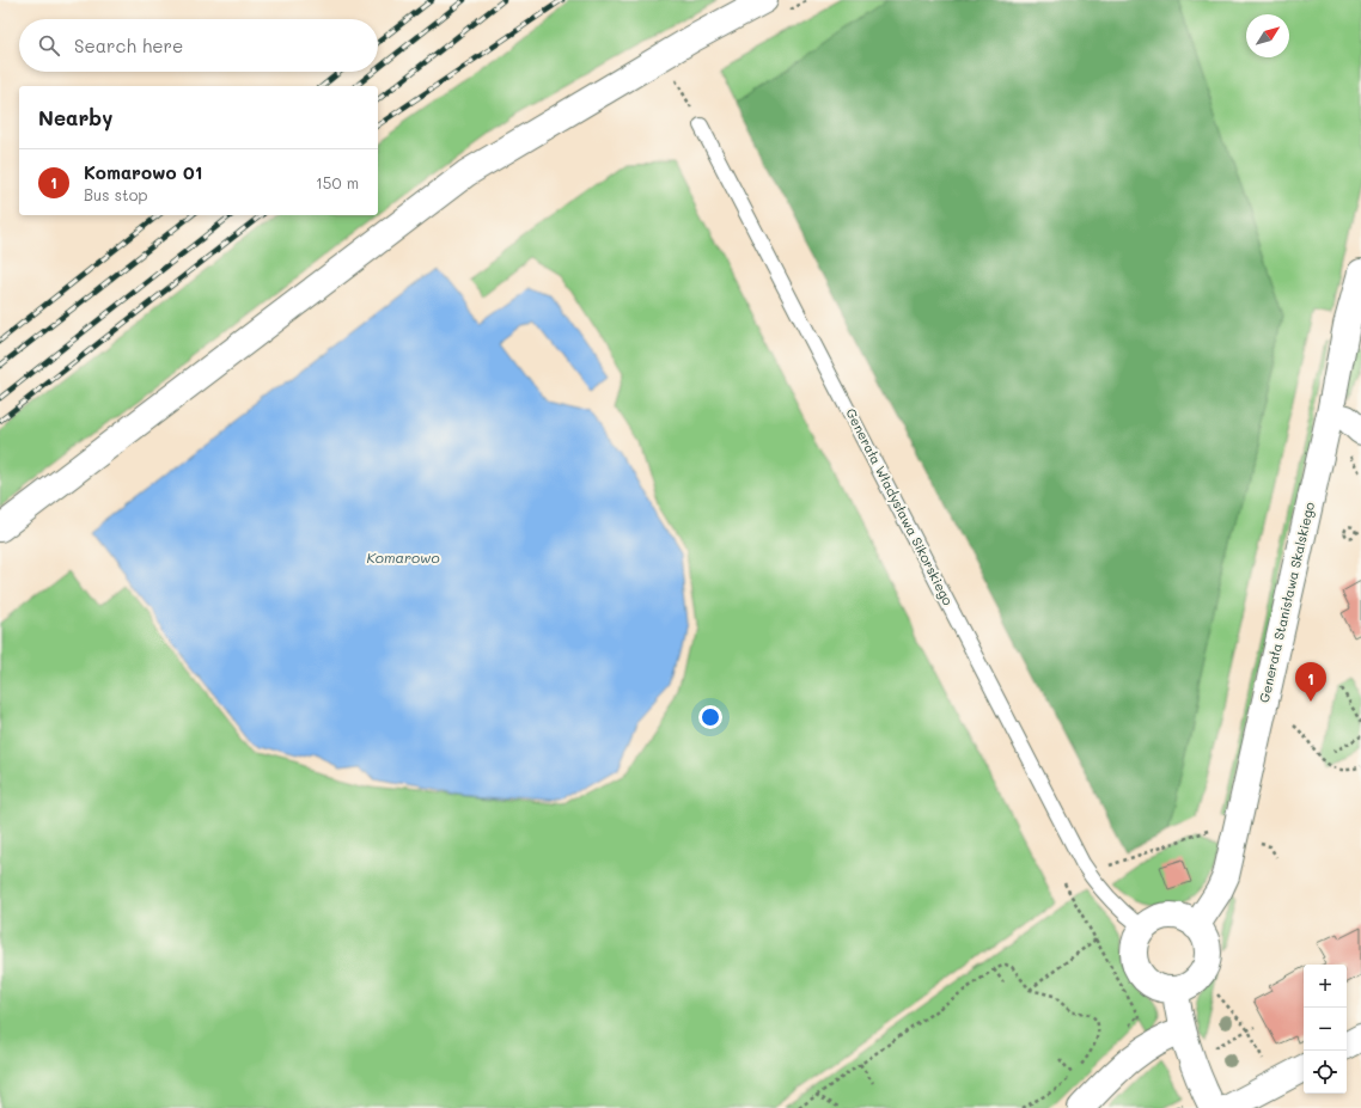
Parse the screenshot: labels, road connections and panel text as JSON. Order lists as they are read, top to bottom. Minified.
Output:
{"streets":{"street":["Generała Stanisława Skalskiego"],"lane":["Generała Władysława Sikorskiego"]},"crossings":[["Generała Władysława Sikorskiego","Generała Stanisława Skalskiego"]],"water":["Komarowo"],"north":"top right","page":{"search":"Search here","heading":"Nearby","list":[{"mark":"1","name":"Komarowo 01","note":"Bus stop","value":"150 m"}],"pins":"1","map_buttons":["+","−"]}}
